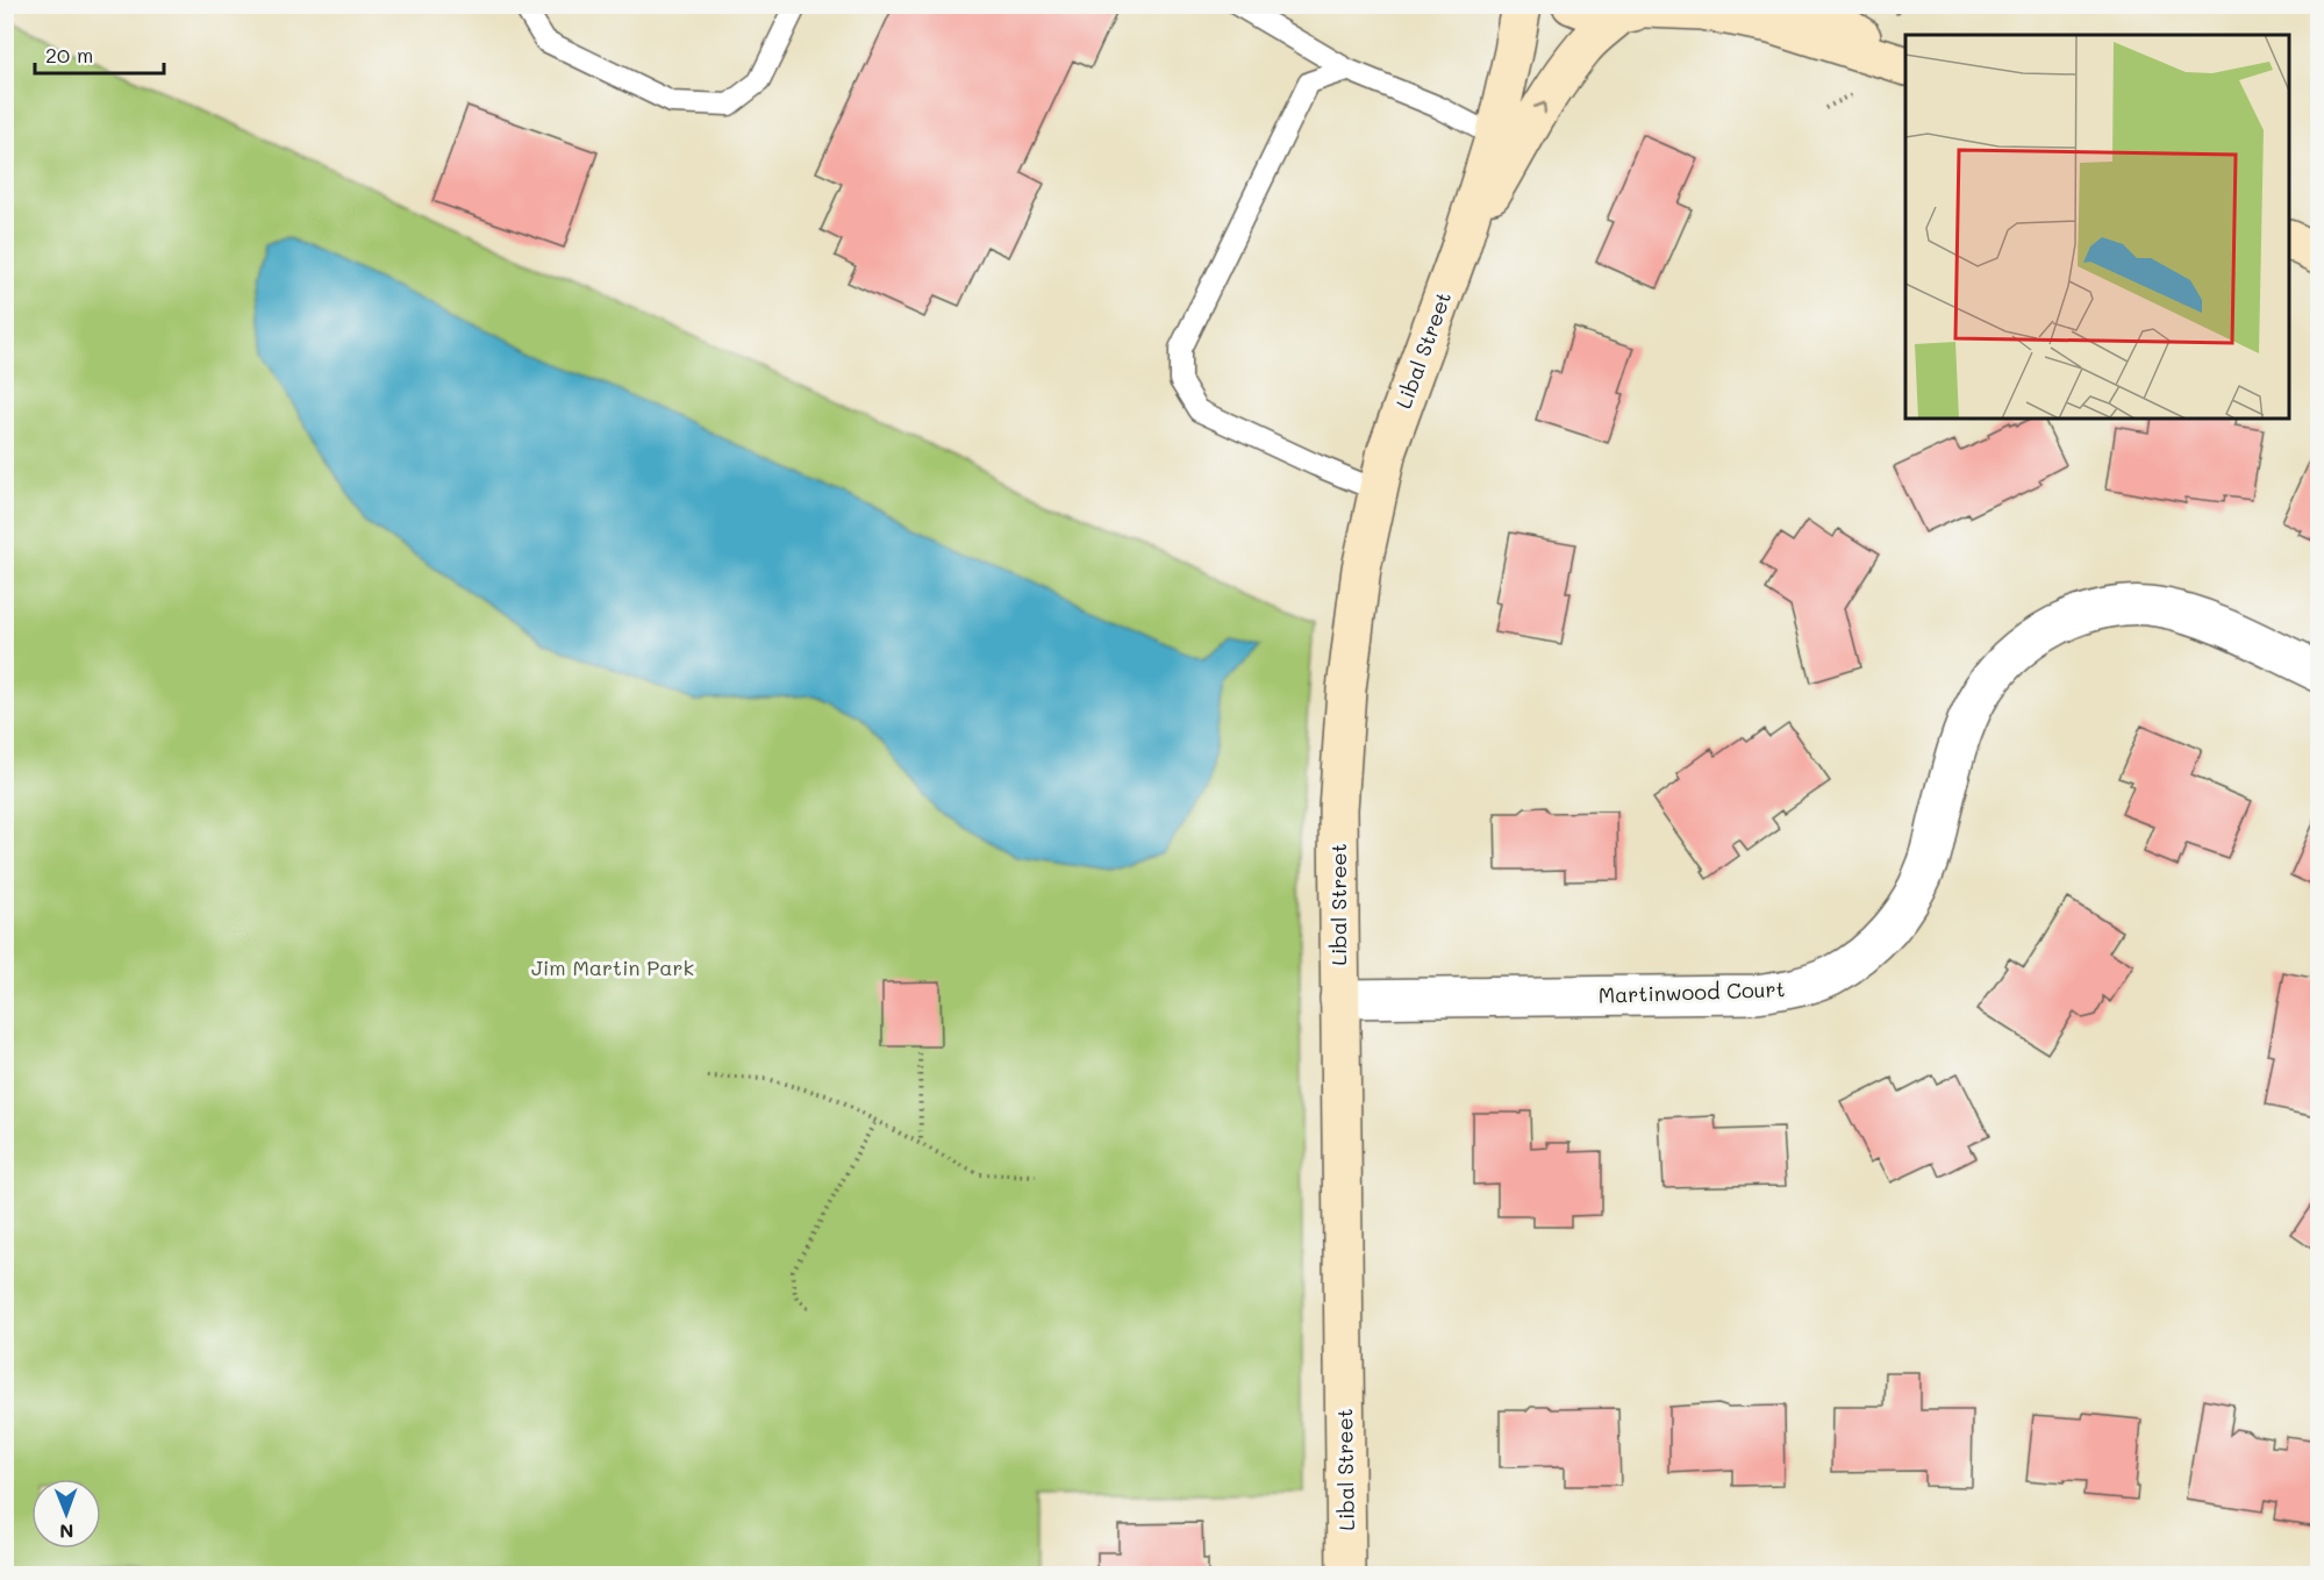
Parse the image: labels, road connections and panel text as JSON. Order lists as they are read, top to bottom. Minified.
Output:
{"streets":{"street":["Libal Street","Martinwood Court"]},"crossings":[["Libal Street","Martinwood Court"]],"parks":["Jim Martin Park"],"scale_bar":"20 m","north":"bottom"}
